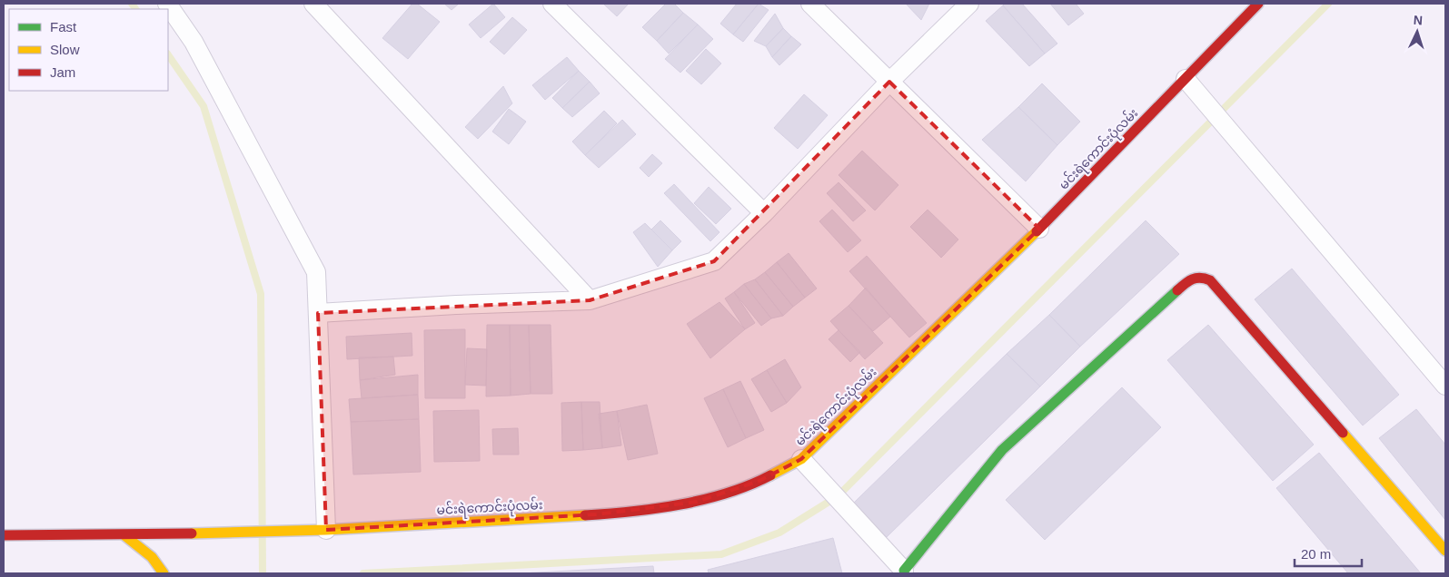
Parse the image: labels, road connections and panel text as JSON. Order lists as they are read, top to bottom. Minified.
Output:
{"streets":{"street":["မင်းရဲကောင်းပုံလမ်း"]},"legend":["Fast","Slow","Jam"],"scale_bar":"20 m","north":"top"}
